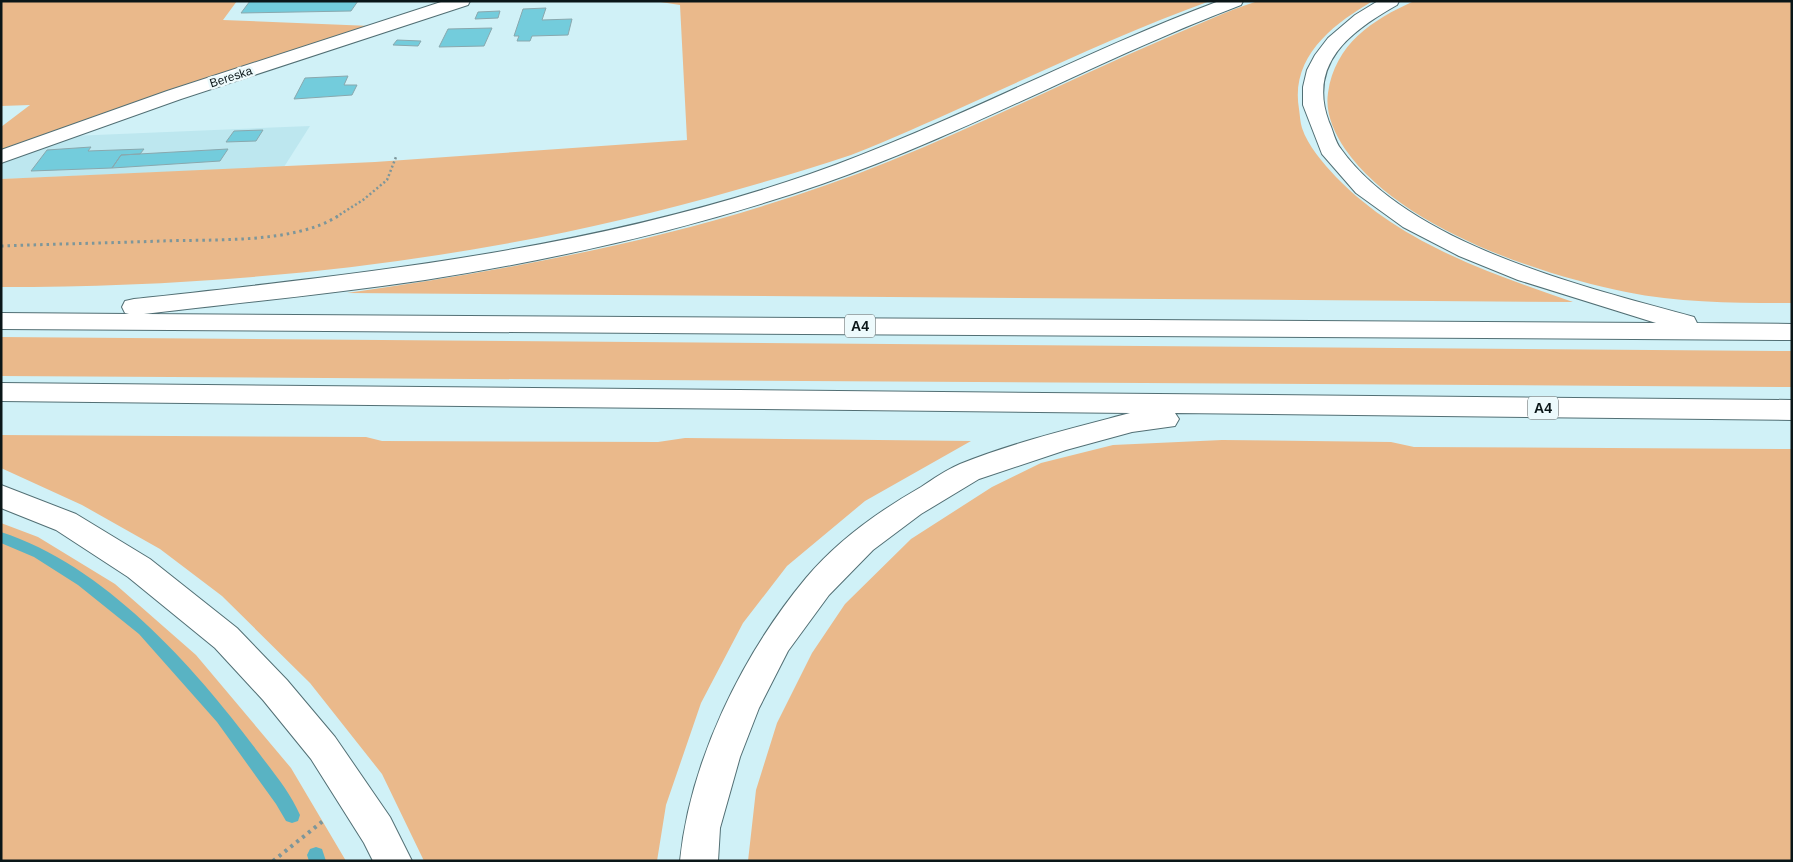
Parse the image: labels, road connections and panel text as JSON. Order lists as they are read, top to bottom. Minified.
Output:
{"streets":{"main road":["Bereska","A4"]}}
